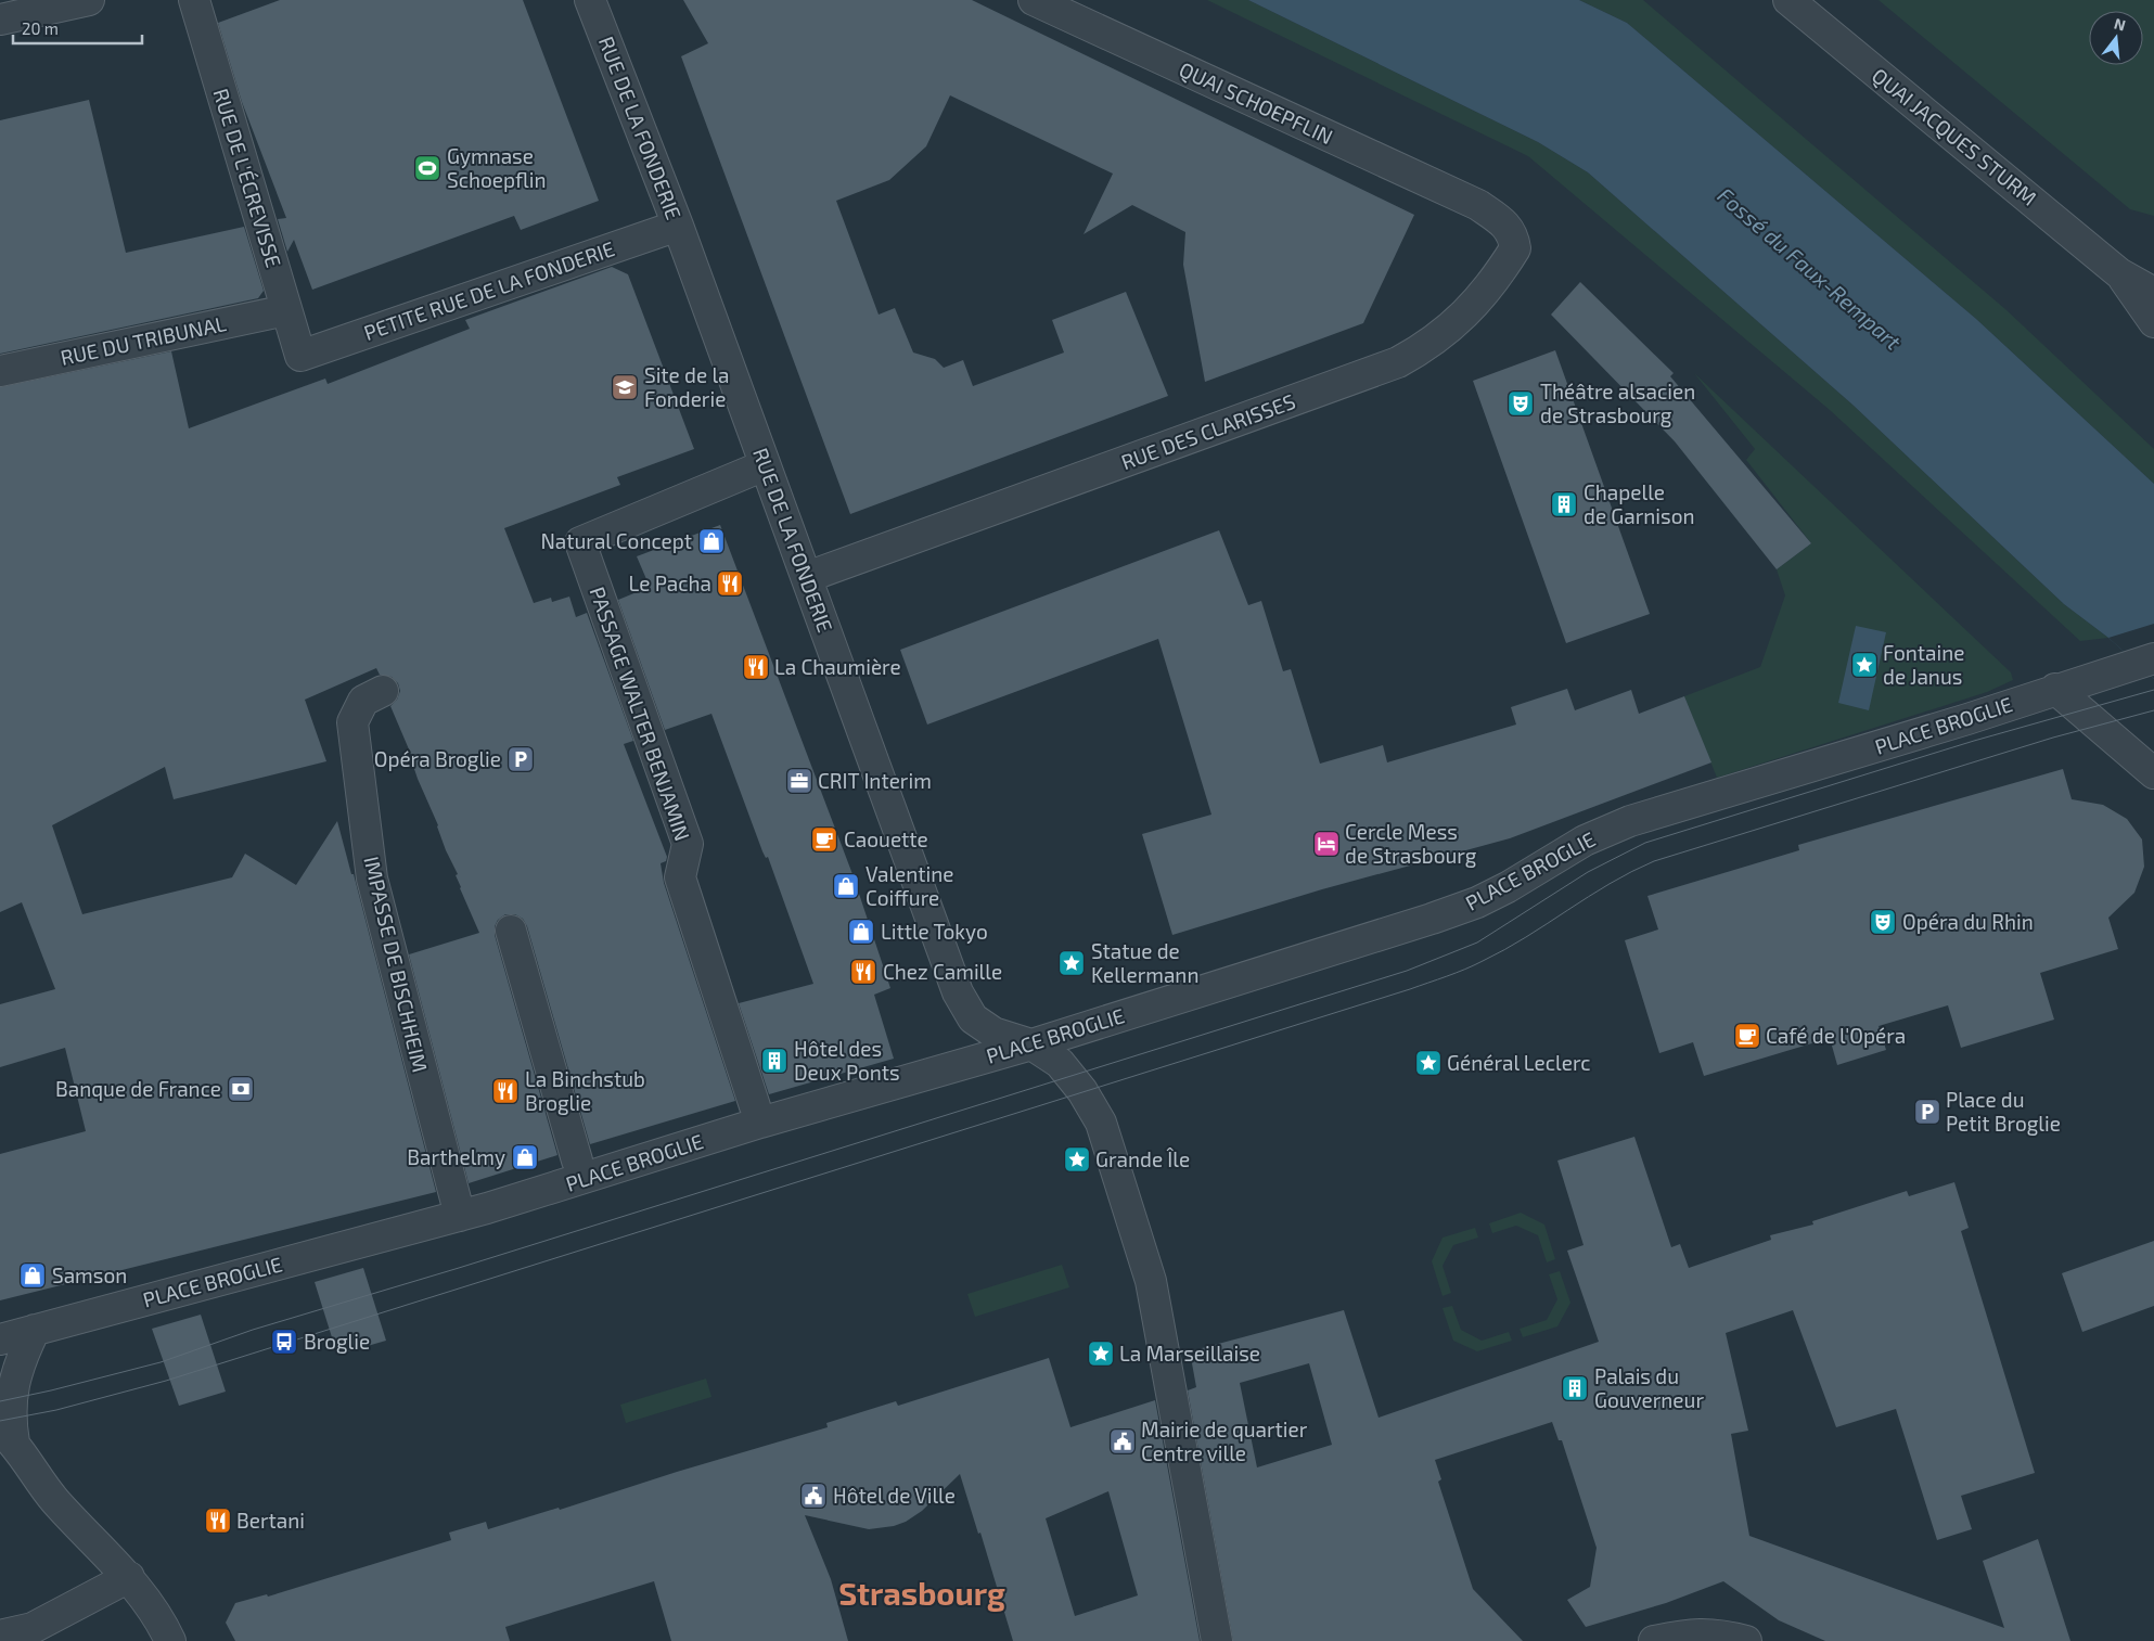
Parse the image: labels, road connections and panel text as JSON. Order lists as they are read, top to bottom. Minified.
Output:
{"streets":{"street":["QUAI SCHOEPFLIN","RUE DE LA FONDERIE","QUAI JACQUES STURM","RUE DE L'ÉCREVISSE","PETITE RUE DE LA FONDERIE","RUE DU TRIBUNAL","RUE DES CLARISSES","PASSAGE WALTER BENJAMIN","PLACE BROGLIE","IMPASSE DE BISCHHEIM"]},"crossings":[["QUAI SCHOEPFLIN","RUE DES CLARISSES"],["RUE DE LA FONDERIE","PETITE RUE DE LA FONDERIE"],["RUE DE LA FONDERIE","RUE DES CLARISSES"],["RUE DE LA FONDERIE","PASSAGE WALTER BENJAMIN"],["RUE DE LA FONDERIE","PLACE BROGLIE"],["RUE DE L'ÉCREVISSE","PETITE RUE DE LA FONDERIE"],["RUE DE L'ÉCREVISSE","RUE DU TRIBUNAL"],["PLACE BROGLIE","IMPASSE DE BISCHHEIM"]],"districts":["Strasbourg"],"water":["Fossé du Faux-Rempart"],"places":{"sports":["Gymnase Schoepflin"],"school or university":["Site de la Fonderie"],"theatre":["Théâtre alsacien de Strasbourg","Opéra du Rhin"],"building":["Chapelle de Garnison","Hôtel des Deux Ponts","Palais du Gouverneur"],"shop":["Natural Concept","Valentine Coiffure","Little Tokyo","Barthelmy","Samson"],"restaurant":["Le Pacha","La Chaumière","Chez Camille","La Binchstub Broglie","Bertani"],"place":["Fontaine de Janus","Statue de Kellermann","Général Leclerc","Grande Île","La Marseillaise"],"parking":["Opéra Broglie","Place du Petit Broglie"],"office":["CRIT Interim"],"cafe":["Caouette","Café de l'Opéra"],"hotel":["Cercle Mess de Strasbourg"],"bank":["Banque de France"],"bus stop":["Broglie"],"public building":["Mairie de quartier Centre ville","Hôtel de Ville"]},"scale_bar":"20 m","north":"top"}
